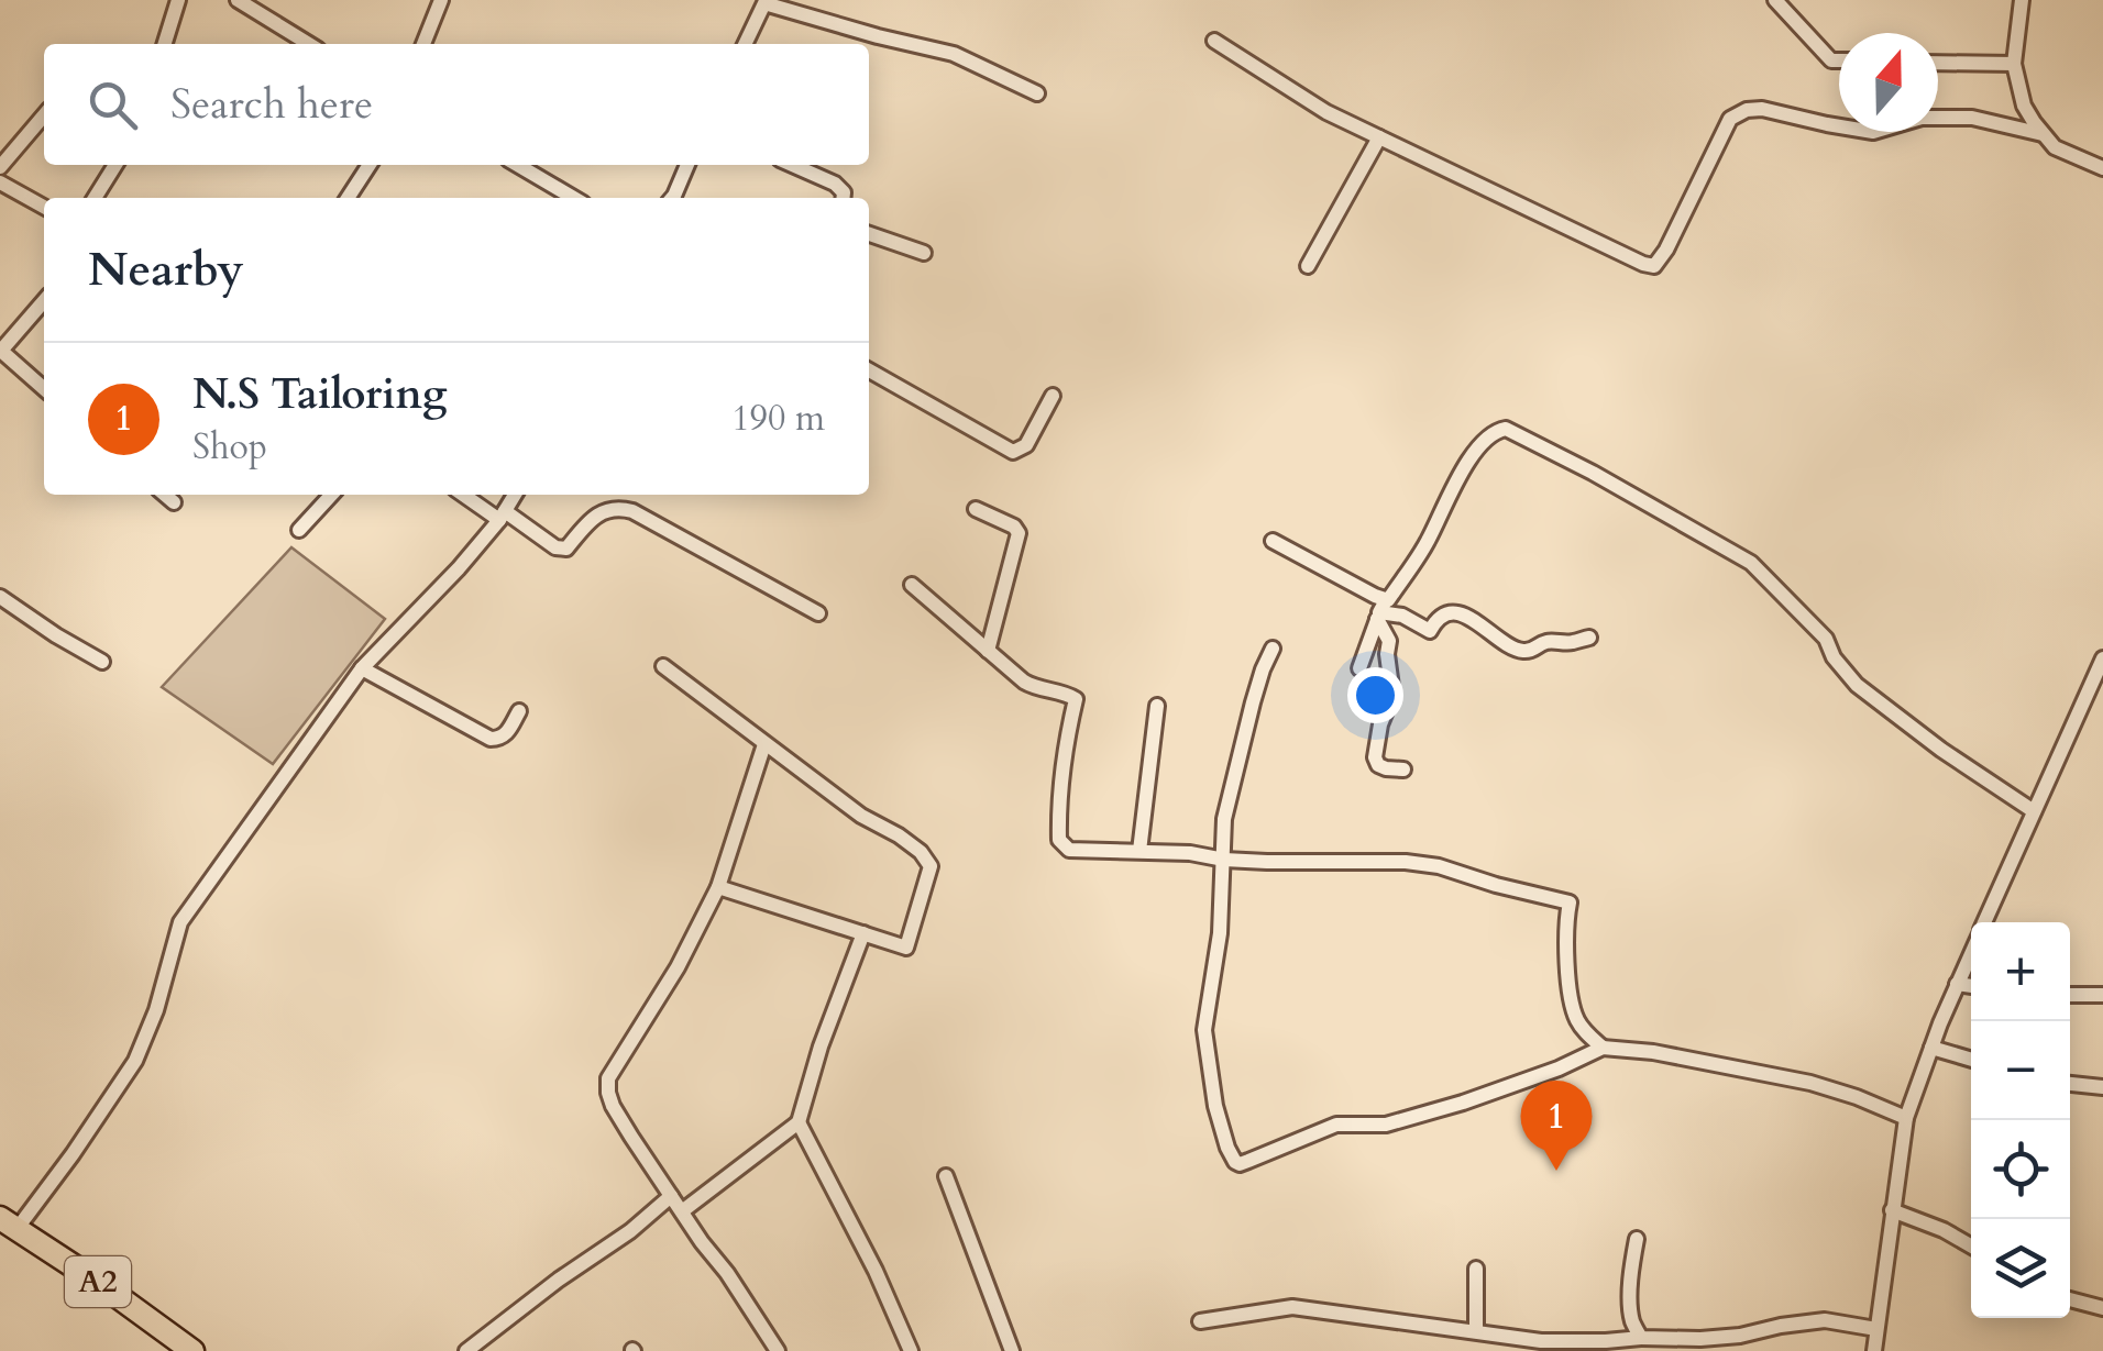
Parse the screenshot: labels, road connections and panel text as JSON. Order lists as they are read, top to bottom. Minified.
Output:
{"streets":{"main road":["A2"]},"north":"top","page":{"search":"Search here","heading":"Nearby","list":[{"mark":"1","name":"N.S Tailoring","note":"Shop","value":"190 m"}],"map_buttons":["+","−"],"pins":"1"}}
